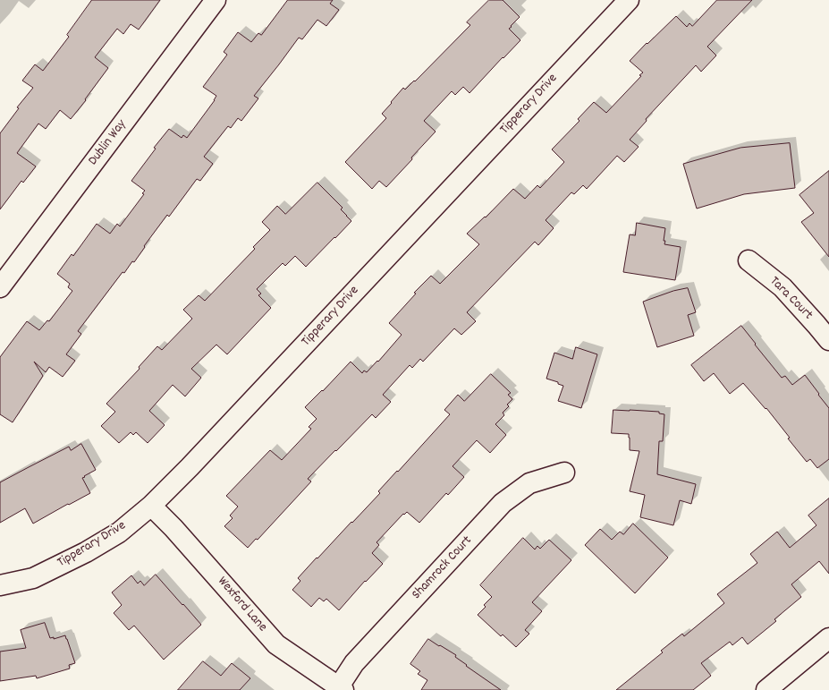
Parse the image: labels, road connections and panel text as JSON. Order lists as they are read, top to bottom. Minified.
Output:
{"streets":{"street":["Tipperary Drive","Dublin Way","Tara Court","Shamrock Court","Wexford Lane"]},"crossings":[["Tipperary Drive","Wexford Lane"],["Shamrock Court","Wexford Lane"]]}
